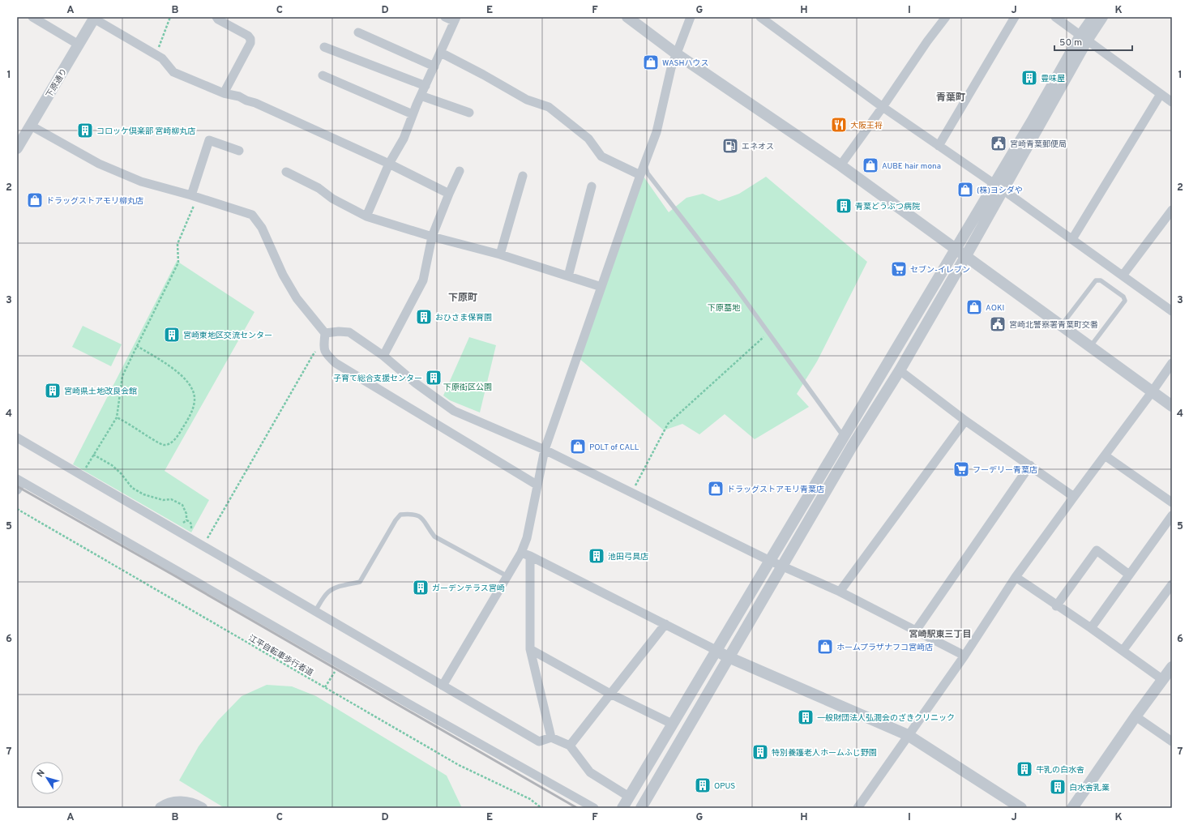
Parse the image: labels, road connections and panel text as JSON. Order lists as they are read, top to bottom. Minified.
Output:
{"streets":{"street":["下原通り"],"path":["江平自転車歩行者道"]},"districts":["青葉町","下原町","宮崎駅東三丁目"],"parks":["下原墓地","下原街区公園"],"places":{"shop":["WASHハウス","AUBE hair mona","(株)ヨシダや","ドラッグストアモリ柳丸店","AOKI","POLT of CALL","ドラッグストアモリ青葉店","ホームプラザナフコ宮崎店"],"building":["豊味屋","コロッケ倶楽部 宮崎柳丸店","青葉どうぶつ病院","おひさま保育園","宮崎東地区交流センター","子育て総合支援センター","宮崎県土地改良会館","池田弓具店","ガーデンテラス宮崎","一般財団法人弘潤会のざきクリニック","特別養護老人ホームふじ野園","牛乳の白水舎","OPUS","白水舎乳業"],"restaurant":["大阪王将"],"public building":["宮崎青葉郵便局","宮崎北警察署青葉町交番"],"fuel station":["エネオス"],"supermarket":["セブン-イレブン","フーデリー青葉店"]},"scale_bar":"50 m","north":"top left","grid":{"columns":["A","B","C","D","E","F","G","H","I","J","K"],"rows":["1","2","3","4","5","6","7"]}}
